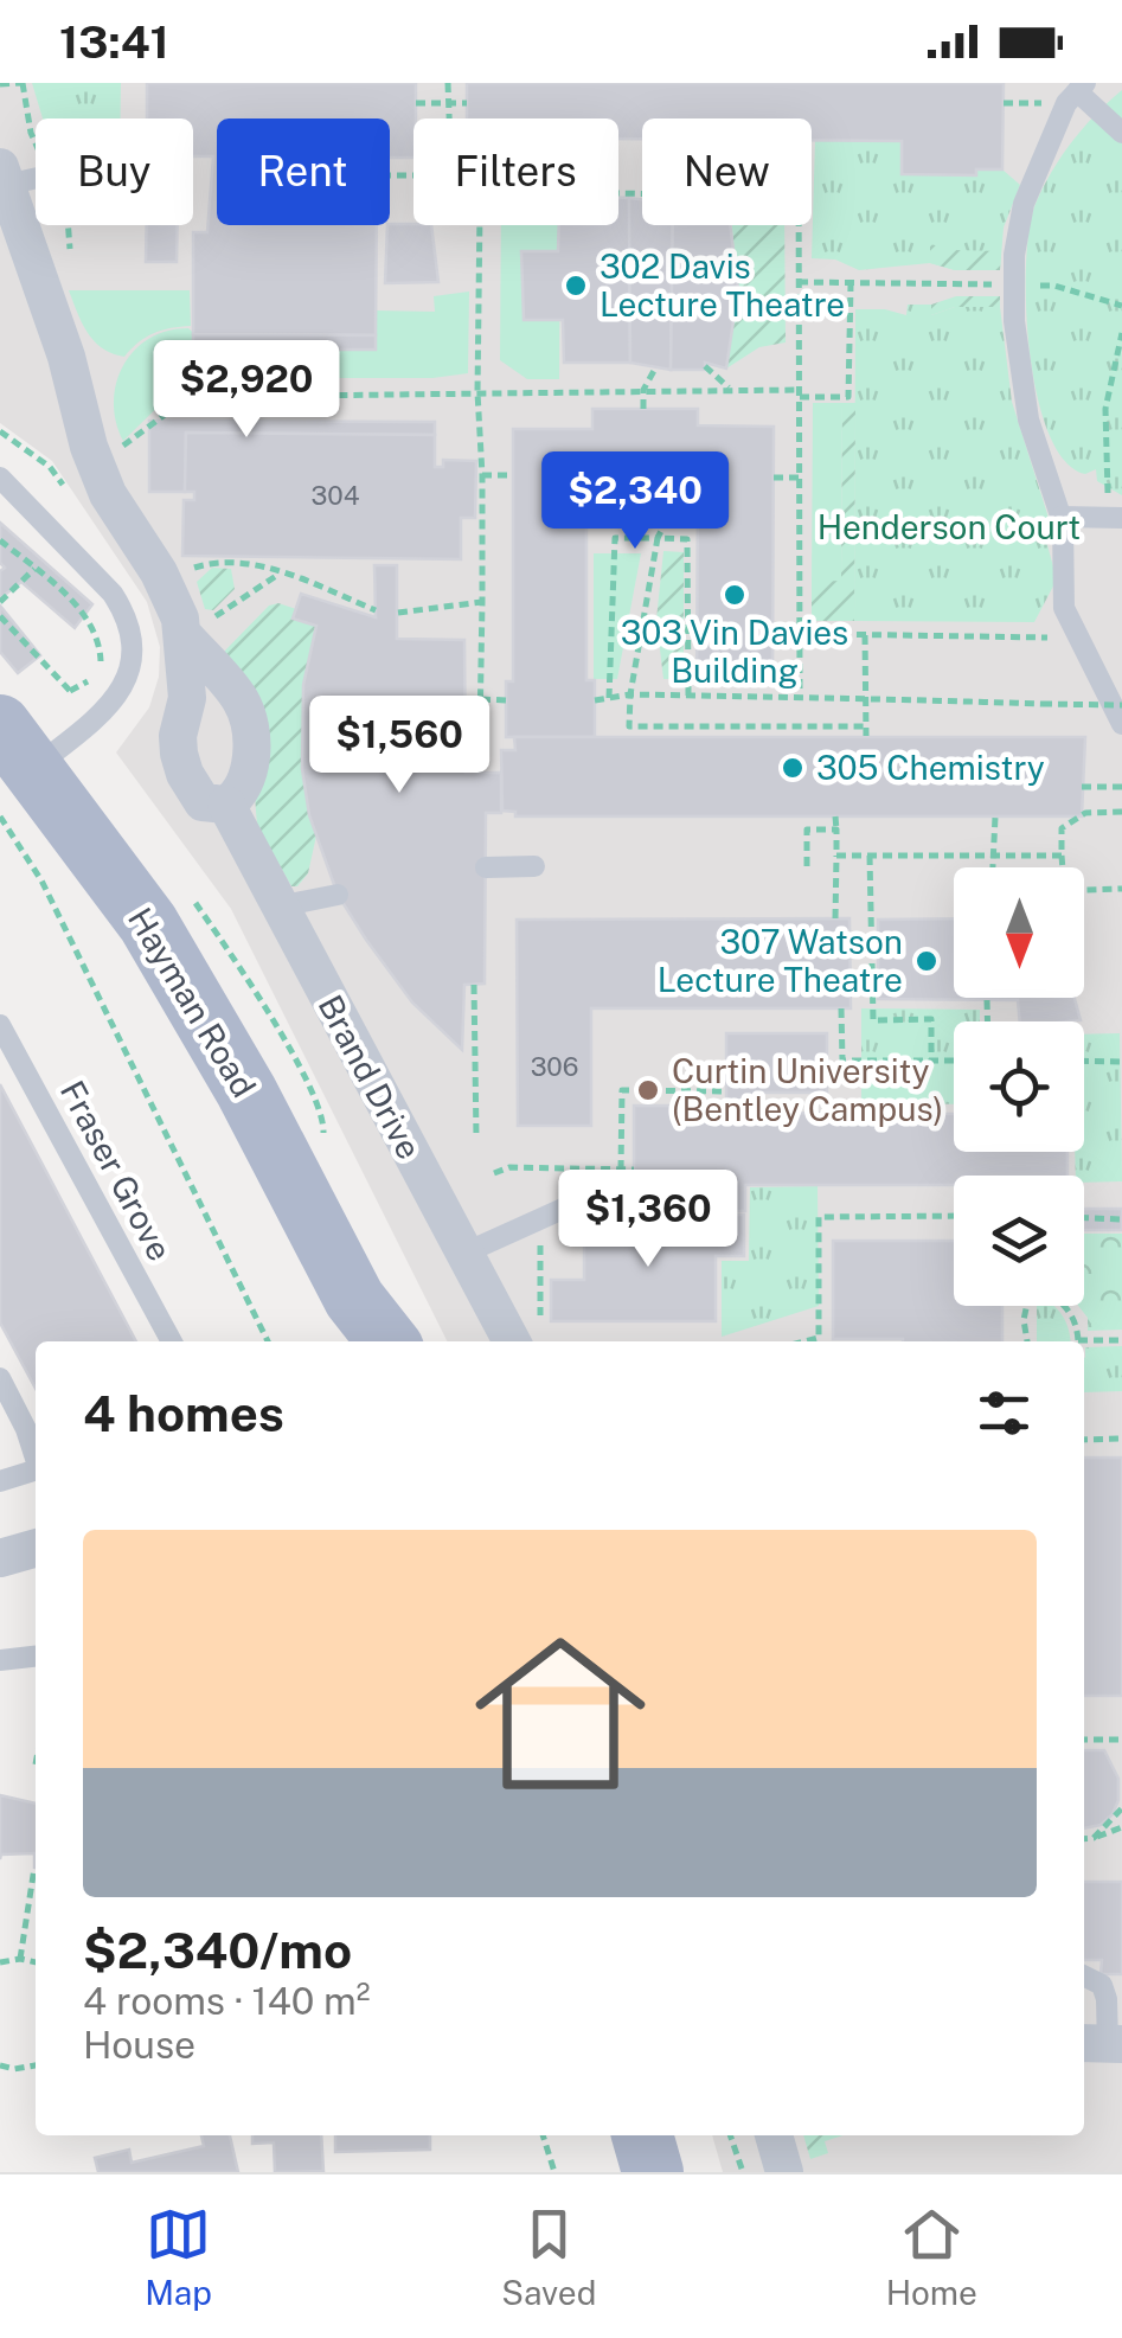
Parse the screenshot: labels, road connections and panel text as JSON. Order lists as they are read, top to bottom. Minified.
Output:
{"streets":{"main road":["Hayman Road"],"street":["Brand Drive"],"lane":["Fraser Grove"]},"parks":["Henderson Court"],"places":["302 Davis Lecture Theatre","303 Vin Davies Building","305 Chemistry","307 Watson Lecture Theatre","Curtin University (Bentley Campus)"],"house_numbers":["304","306"],"north":"bottom","page":{"status":"13:41","chip":["Buy","Rent","Filters","New"],"price":["$2,920","$2,340","$1,560","$1,360"],"heading":"4 homes","list":[{"name":"$2,340/mo","note":"4 rooms · 140 m² · House"}],"tabs":["Map","Saved","Home"]}}
